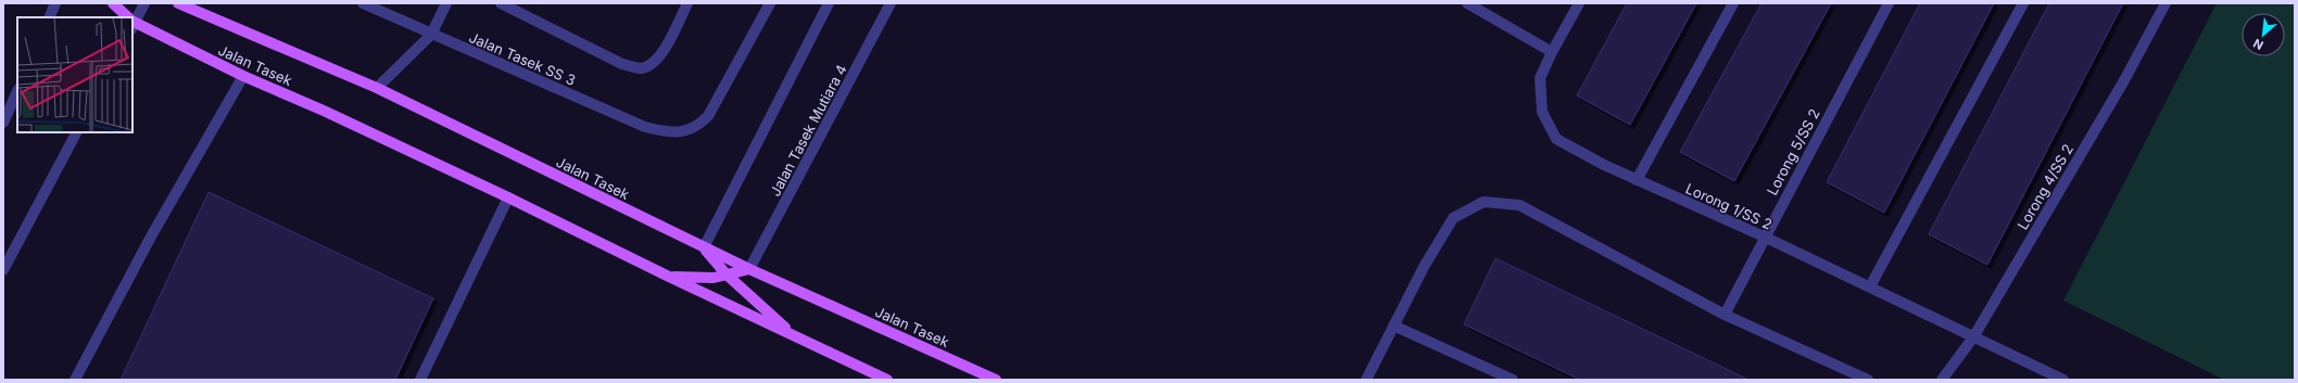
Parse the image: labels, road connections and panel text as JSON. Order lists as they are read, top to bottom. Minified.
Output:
{"streets":{"main road":["Jalan Tasek"],"street":["Jalan Tasek SS 3","Jalan Tasek Mutiara 4","Lorong 5/SS 2","Lorong 4/SS 2","Lorong 1/SS 2"]},"crossings":[["Jalan Tasek","Jalan Tasek Mutiara 4"],["Lorong 5/SS 2","Lorong 1/SS 2"],["Lorong 4/SS 2","Lorong 1/SS 2"]],"north":"bottom left"}
